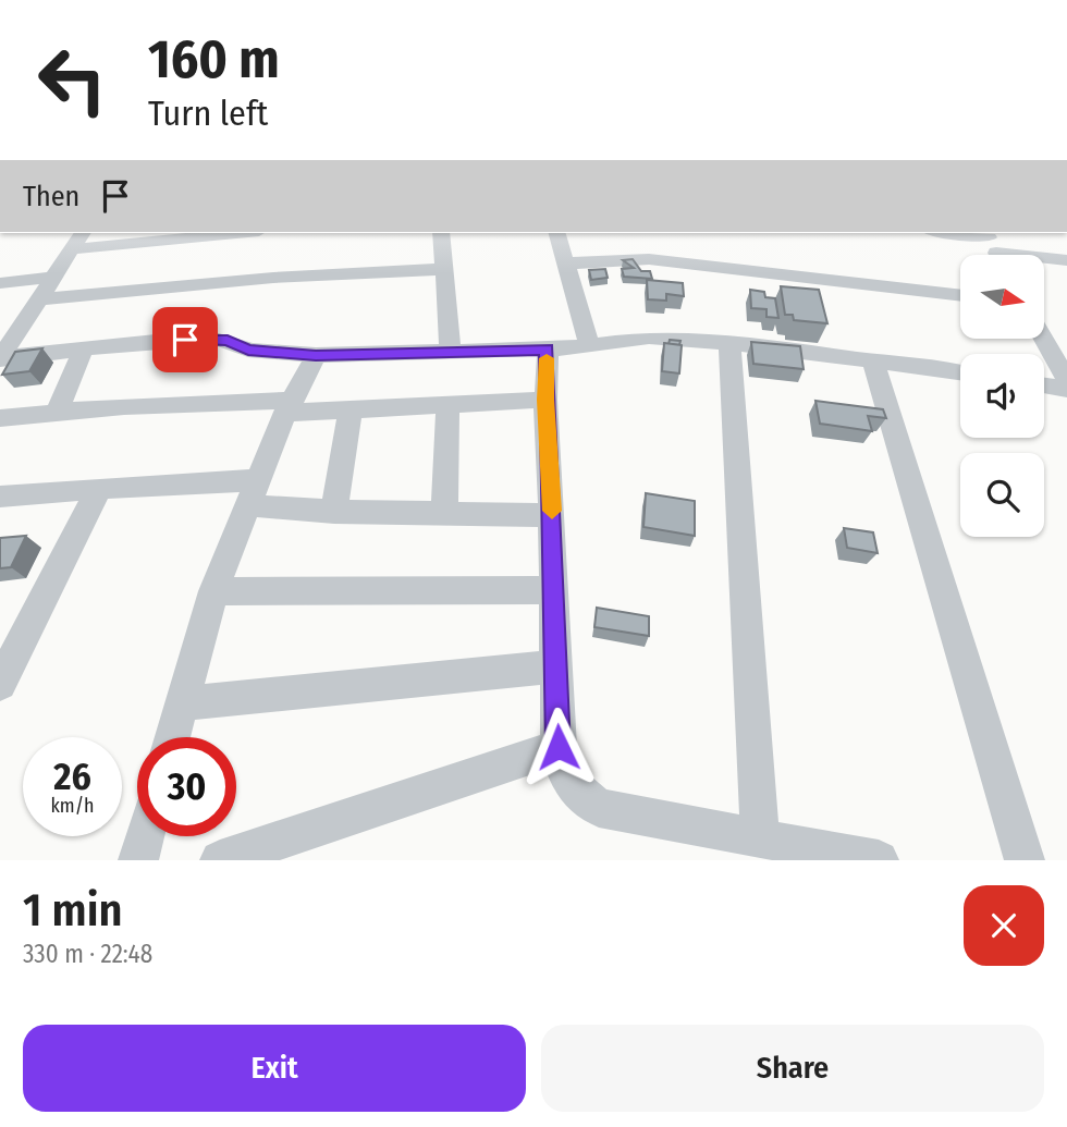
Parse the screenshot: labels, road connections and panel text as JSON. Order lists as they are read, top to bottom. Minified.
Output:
{"north":"right","page":{"turn":["160 m","Turn left"],"then":"Then","speed":"26 km/h","limit":"30","heading":["1 min","330 m · 22:48"],"buttons":["Exit","Share"]}}
